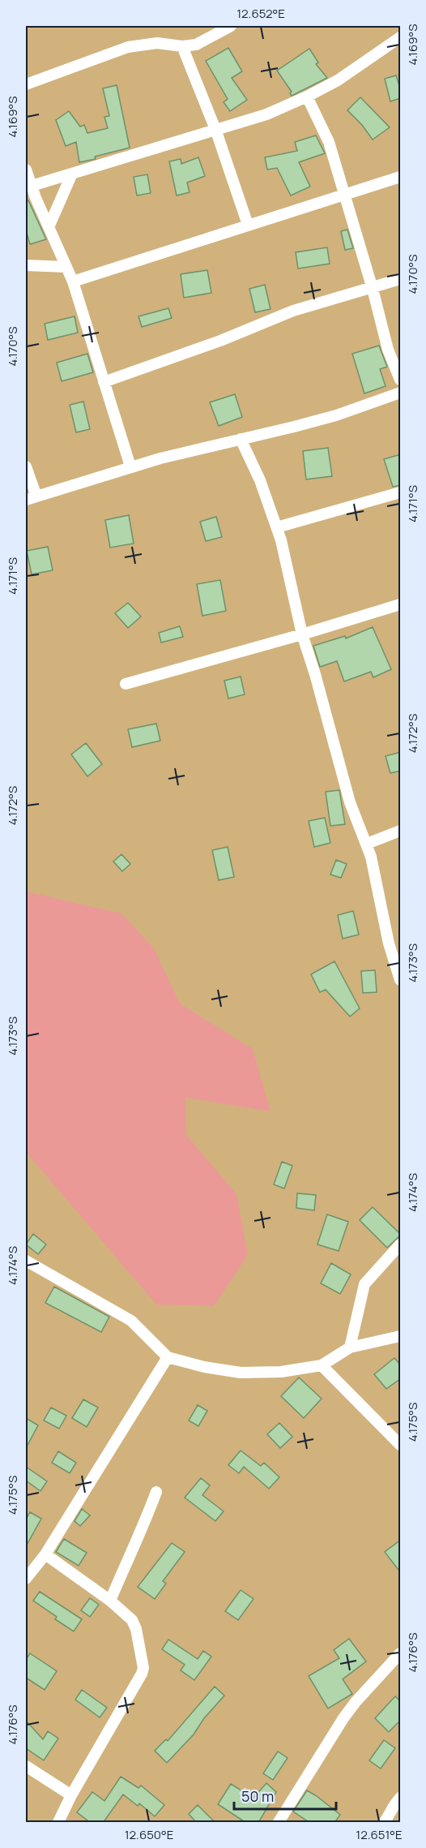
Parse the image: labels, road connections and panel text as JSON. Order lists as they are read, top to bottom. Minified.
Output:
{"scale_bar":"50 m","coordinates":["12.652°E","4.169°S","4.170°S","4.171°S","4.172°S","4.173°S","4.174°S","4.175°S","4.176°S","12.650°E","12.651°E"]}
